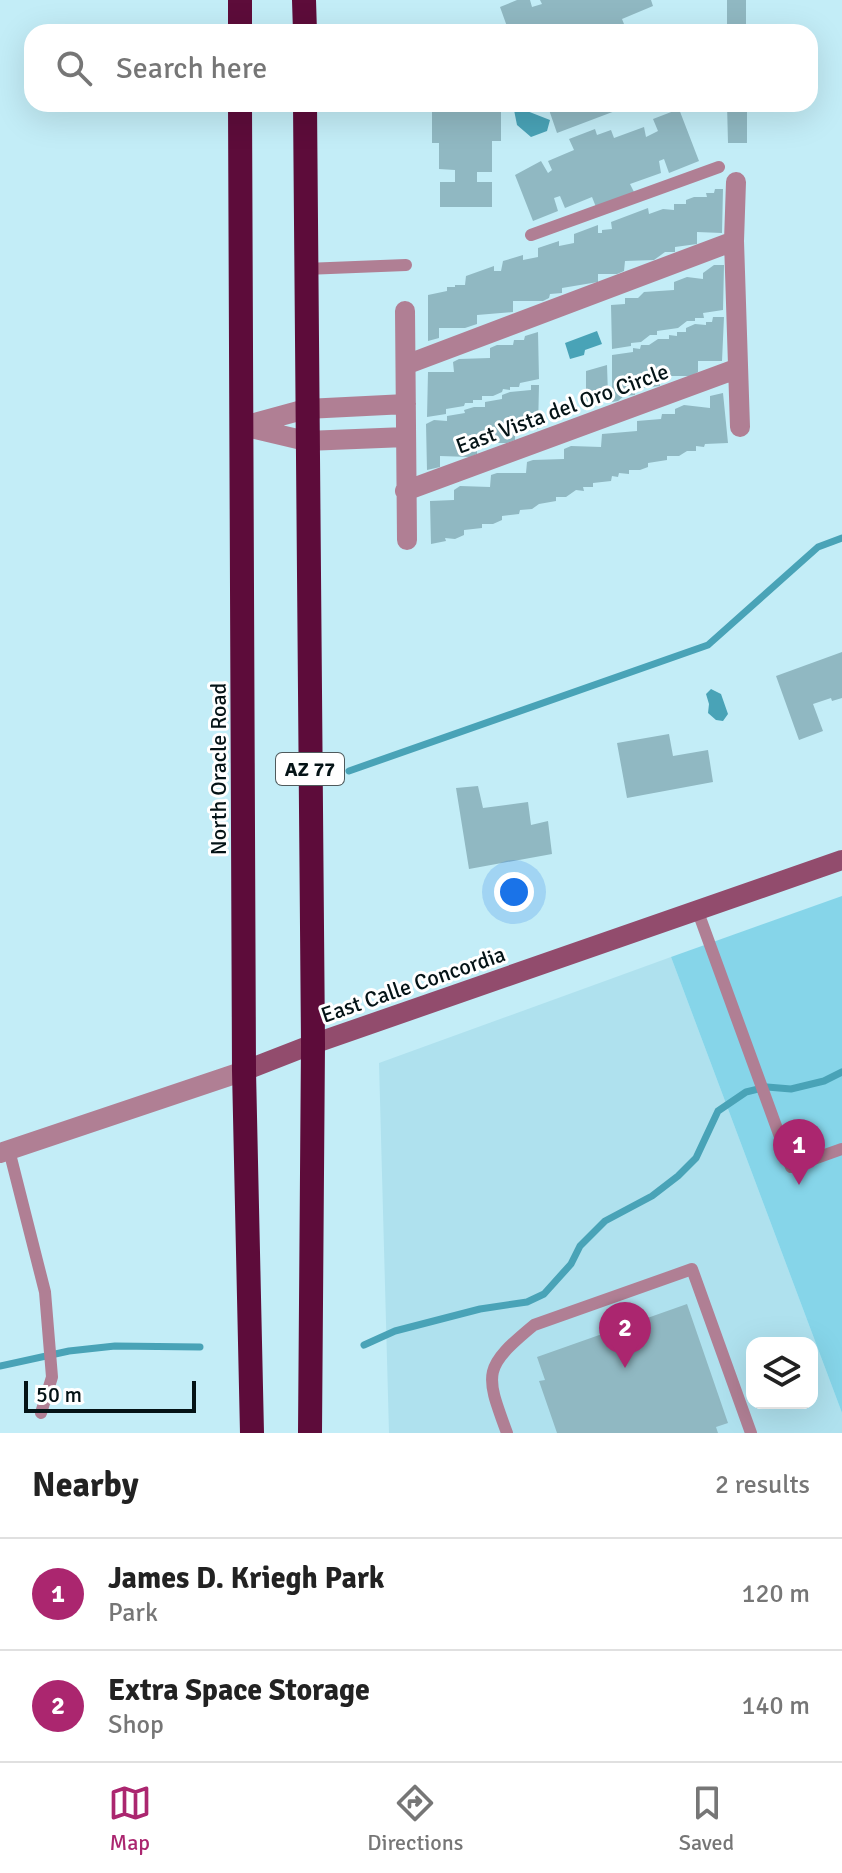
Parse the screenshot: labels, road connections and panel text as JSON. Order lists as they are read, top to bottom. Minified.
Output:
{"streets":{"highway":["North Oracle Road","AZ 77"],"street":["East Vista del Oro Circle","East Calle Concordia"]},"crossings":[["North Oracle Road","East Calle Concordia"],["AZ 77","East Calle Concordia"]],"scale_bar":"50 m","page":{"search":"Search here","pins":["1","2"],"scale":"50 m","heading":["Nearby","2 results"],"list":[{"mark":"1","name":"James D. Kriegh Park","note":"Park","value":"120 m"},{"mark":"2","name":"Extra Space Storage","note":"Shop","value":"140 m"}],"nav":["Map","Directions","Saved"]}}
